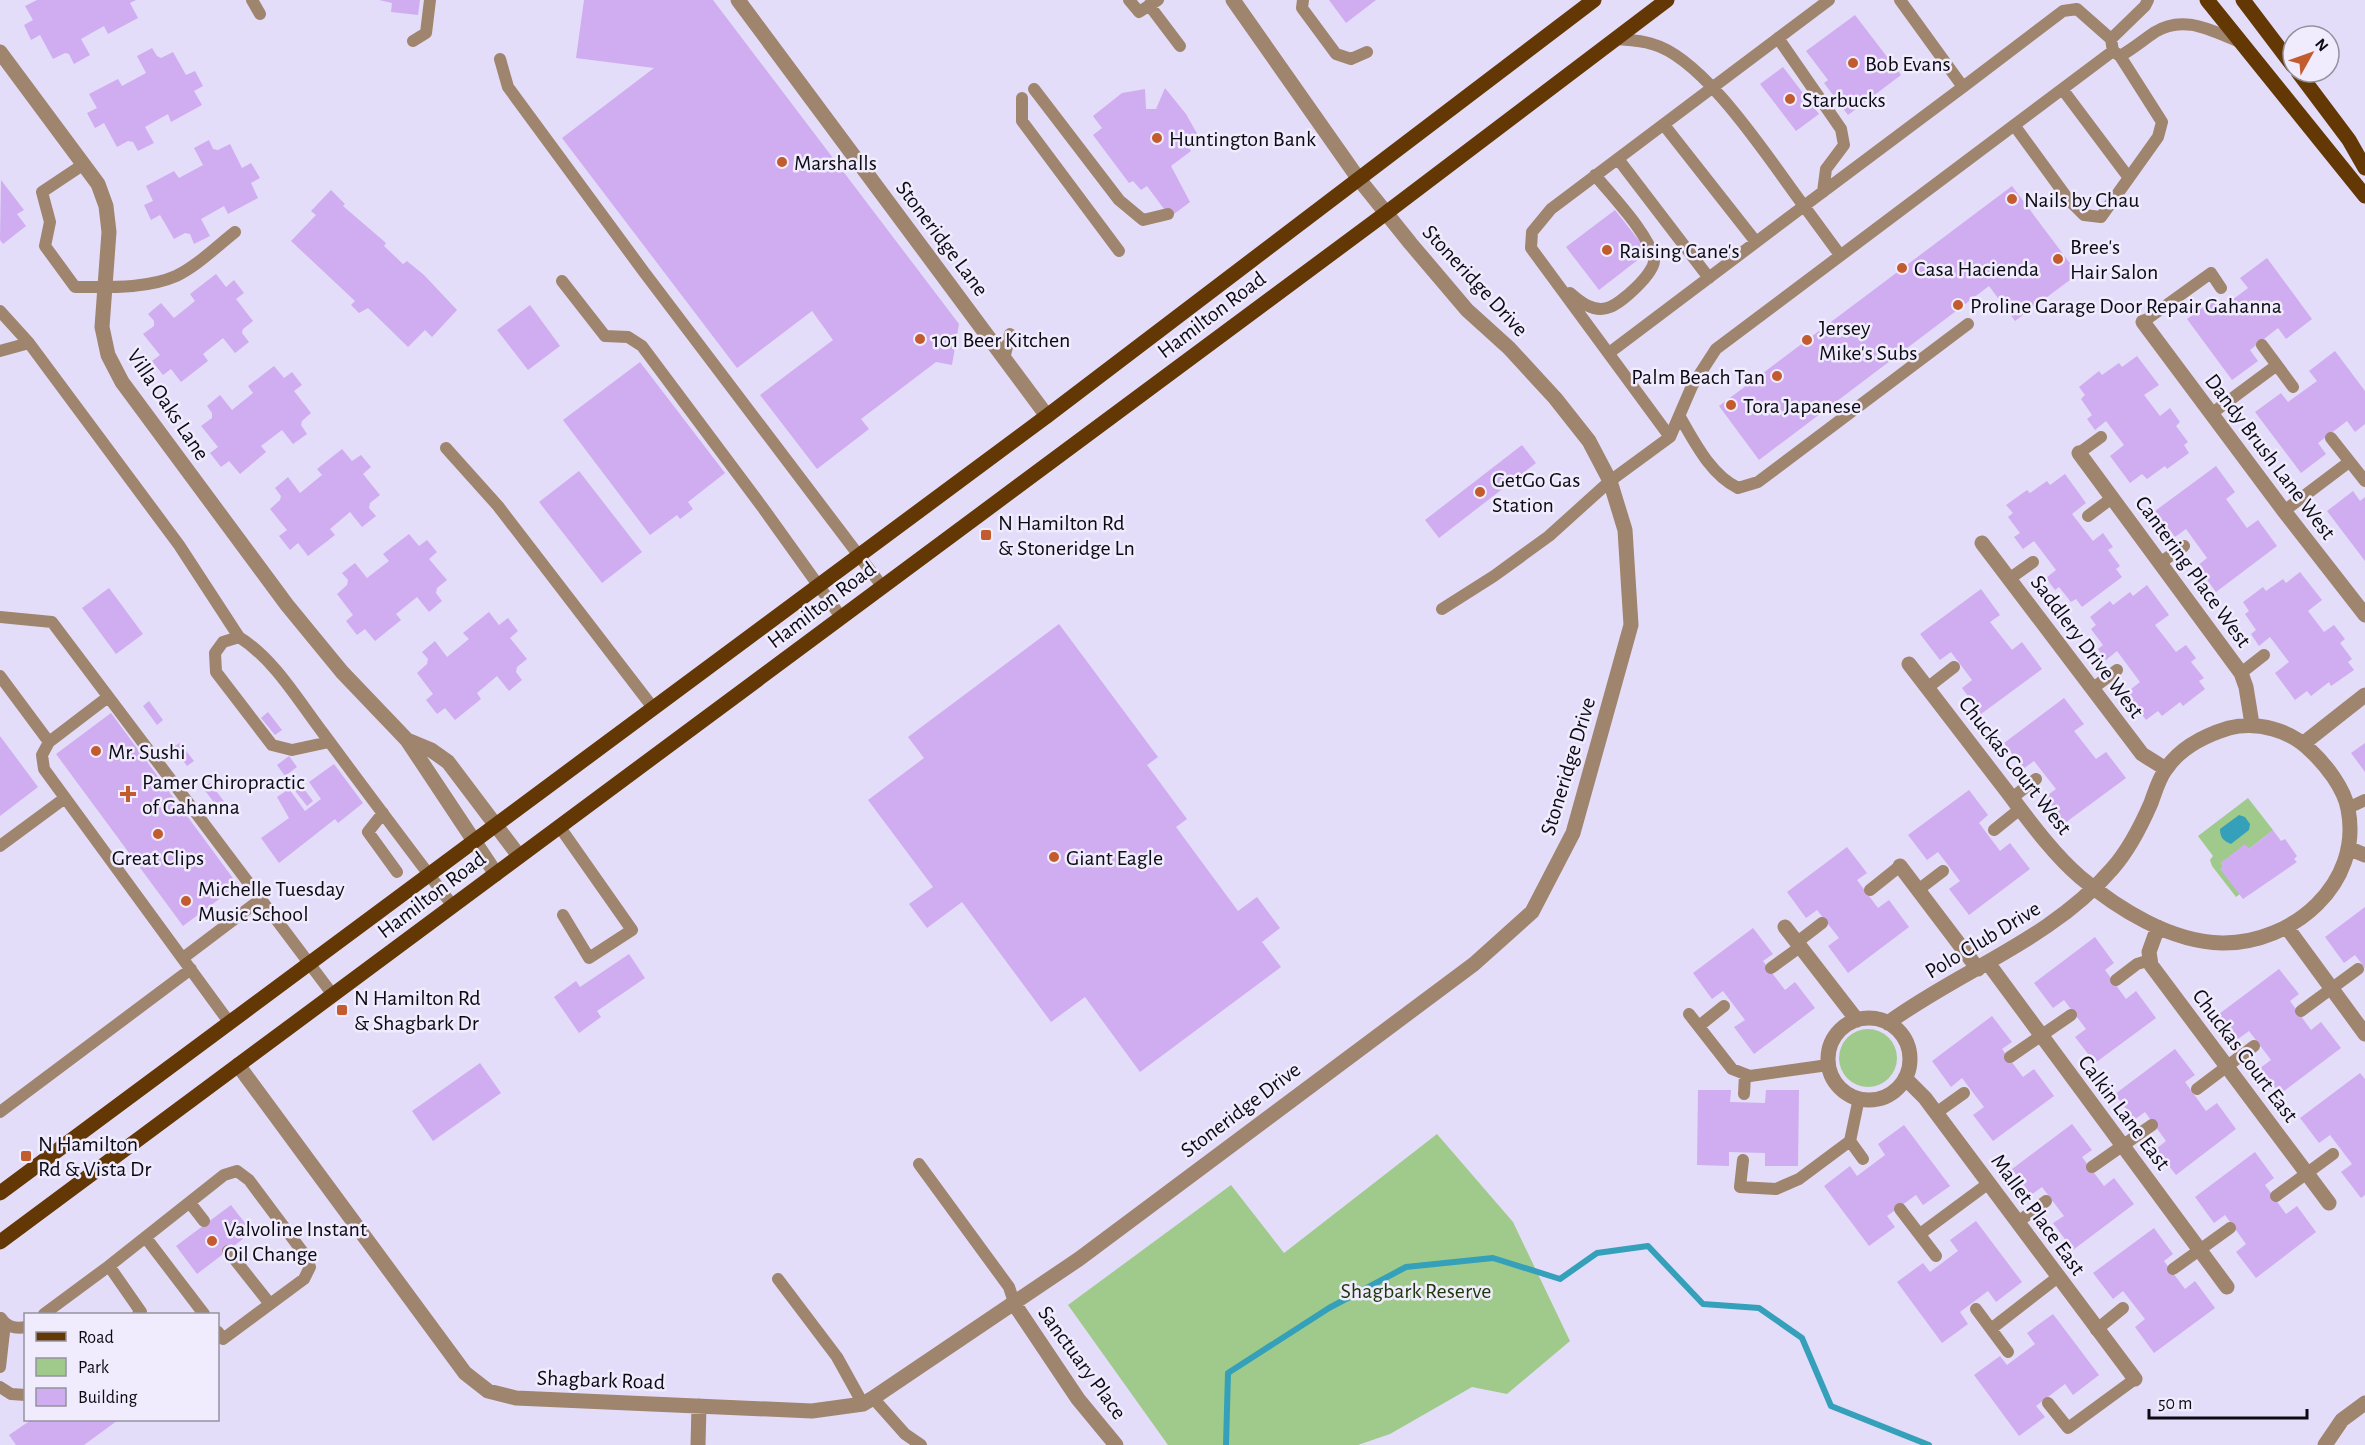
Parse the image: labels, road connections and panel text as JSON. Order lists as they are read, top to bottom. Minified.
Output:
{"streets":{"main road":["Hamilton Road"],"street":["Stoneridge Lane","Stoneridge Drive","Villa Oaks Lane","Dandy Brush Lane West","Cantering Place West","Saddlery Drive West","Chuckas Court West","Polo Club Drive","Chuckas Court East","Calkin Lane East","Mallet Place East","Sanctuary Place","Shagbark Road"]},"crossings":[["Stoneridge Lane","Hamilton Road"],["Stoneridge Drive","Hamilton Road"],["Stoneridge Drive","Shagbark Road"],["Hamilton Road","Villa Oaks Lane"],["Hamilton Road","Shagbark Road"],["Cantering Place West","Polo Club Drive"],["Saddlery Drive West","Polo Club Drive"],["Chuckas Court West","Polo Club Drive"],["Polo Club Drive","Calkin Lane East"],["Polo Club Drive","Mallet Place East"],["Sanctuary Place","Shagbark Road"]],"parks":["Shagbark Reserve"],"places":{"other":["Bob Evans","Starbucks","Huntington Bank","Marshalls","Nails by Chau","Raising Cane's","Bree's Hair Salon","Casa Hacienda","Proline Garage Door Repair Gahanna","101 Beer Kitchen","Jersey Mike's Subs","Palm Beach Tan","Tora Japanese","GetGo Gas Station","Mr. Sushi","Great Clips","Giant Eagle","Michelle Tuesday Music School","Valvoline Instant Oil Change"],"transit":["N Hamilton Rd & Stoneridge Ln","N Hamilton Rd & Shagbark Dr","N Hamilton Rd & Vista Dr"],"health":["Pamer Chiropractic of Gahanna"]},"legend":["Road","Park","Building"],"scale_bar":"50 m","north":"top right"}
